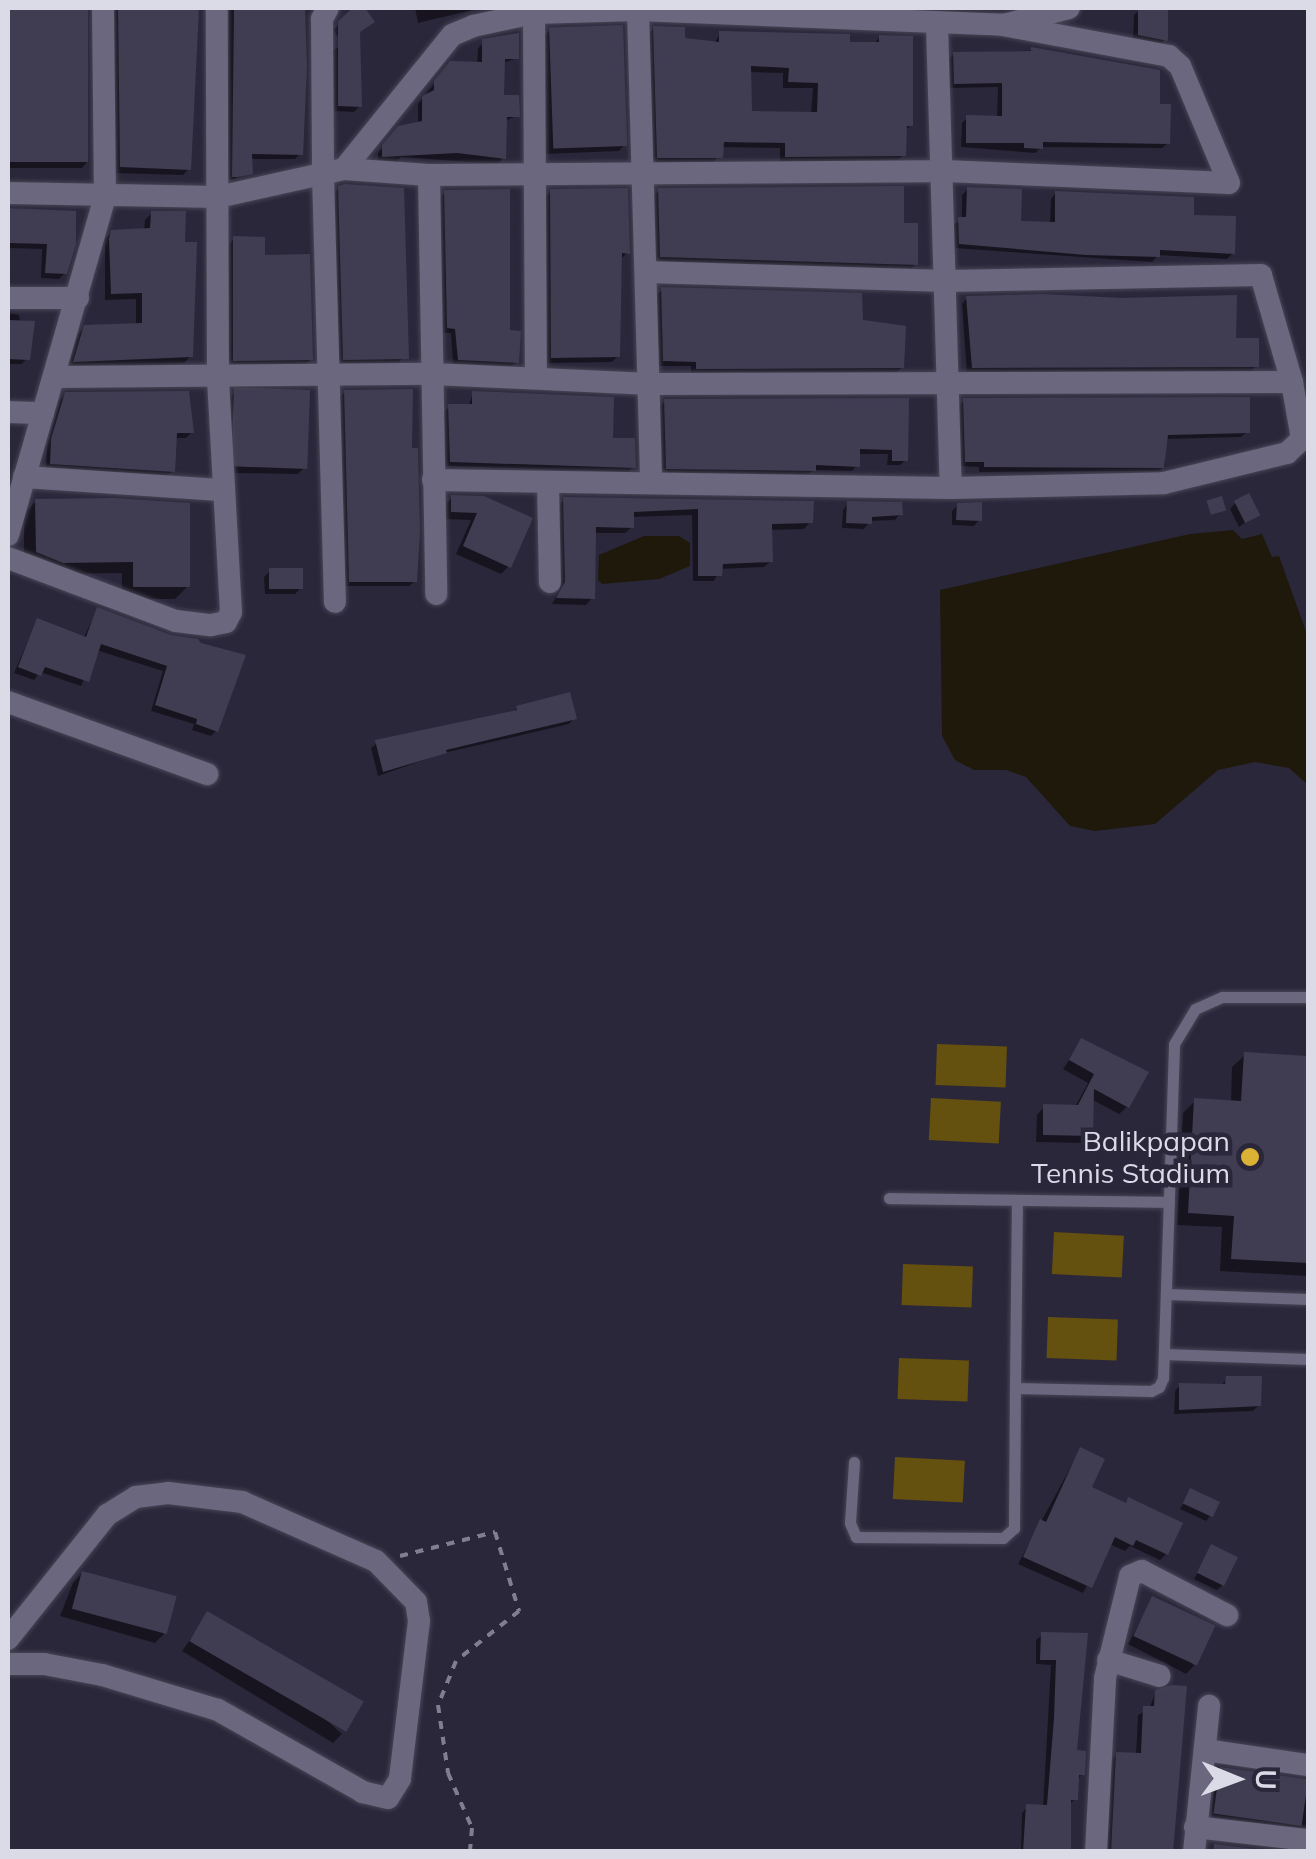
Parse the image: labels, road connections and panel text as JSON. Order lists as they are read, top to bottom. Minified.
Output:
{"places":["Balikpapan Tennis Stadium"],"north":"right"}
